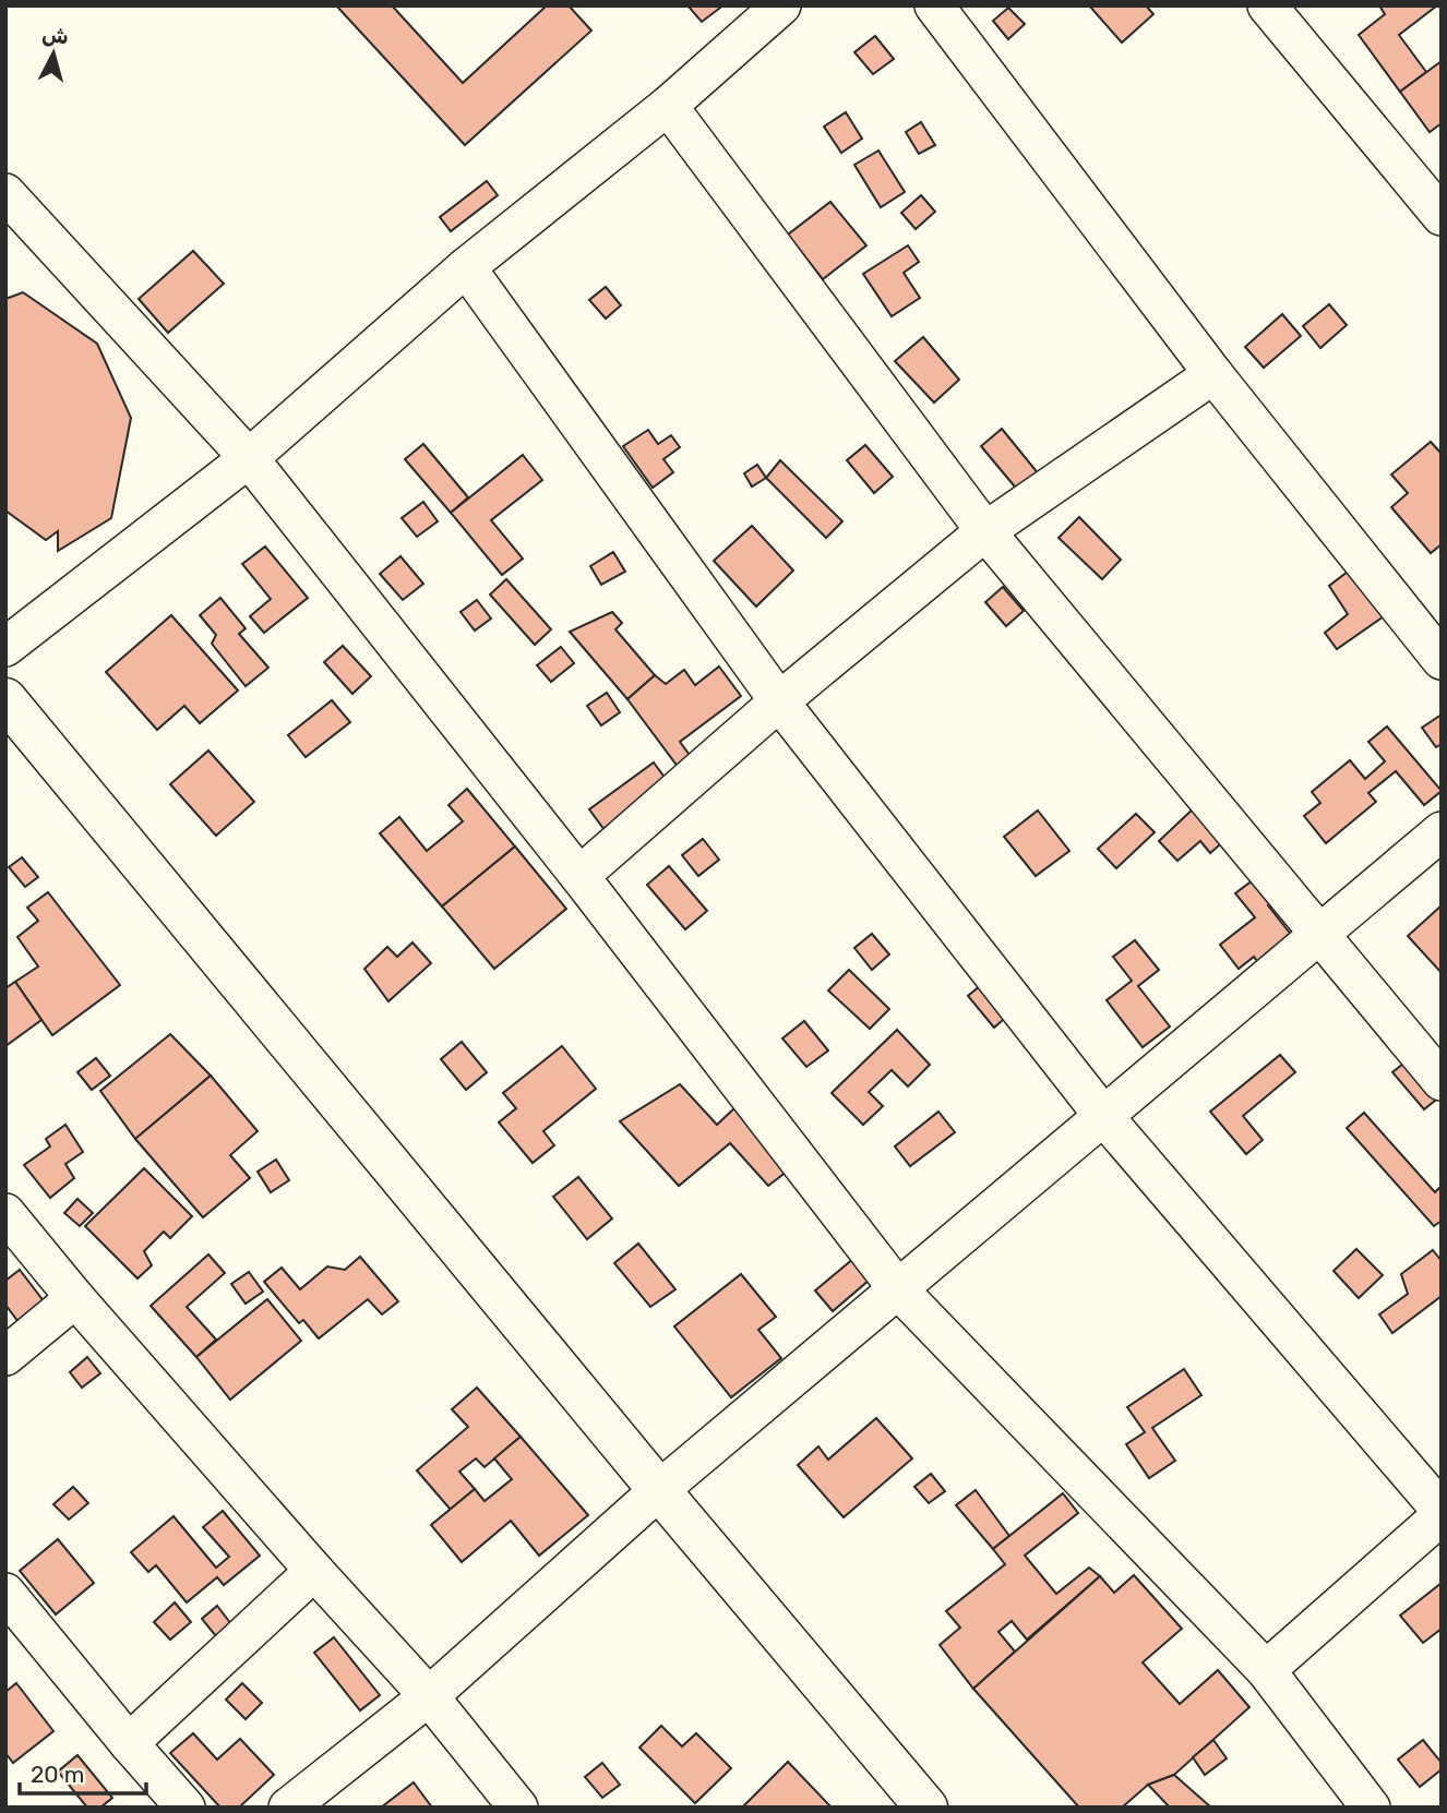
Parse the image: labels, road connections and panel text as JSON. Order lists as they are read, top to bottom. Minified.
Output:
{"scale_bar":"20 m","north":"top"}
